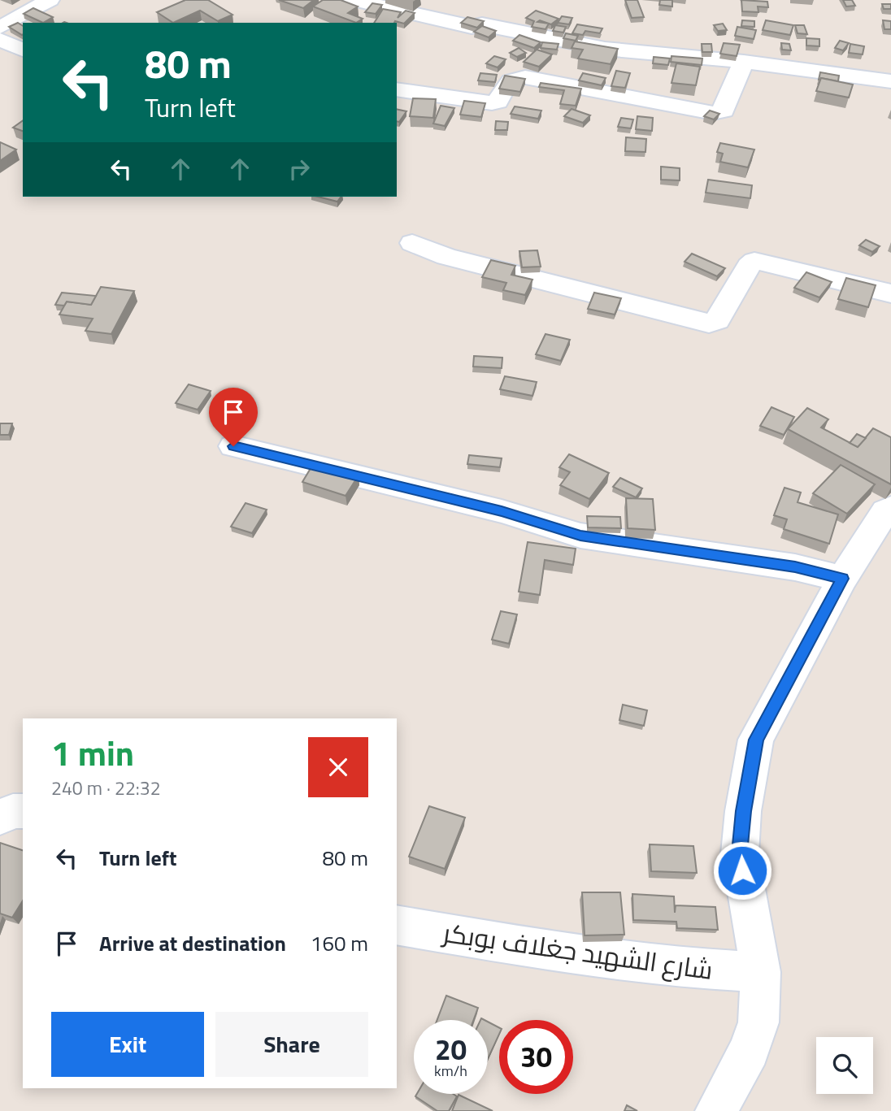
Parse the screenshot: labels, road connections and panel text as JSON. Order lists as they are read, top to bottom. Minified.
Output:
{"streets":{"street":["شارع الشهيد جغلاف بوبكر"]},"page":{"turn":["80 m","Turn left"],"heading":["1 min","240 m · 22:32"],"list":[{"name":"Turn left","value":"80 m"},{"name":"Arrive at destination","value":"160 m"}],"buttons":["Exit","Share"],"speed":"20 km/h","limit":"30"}}
